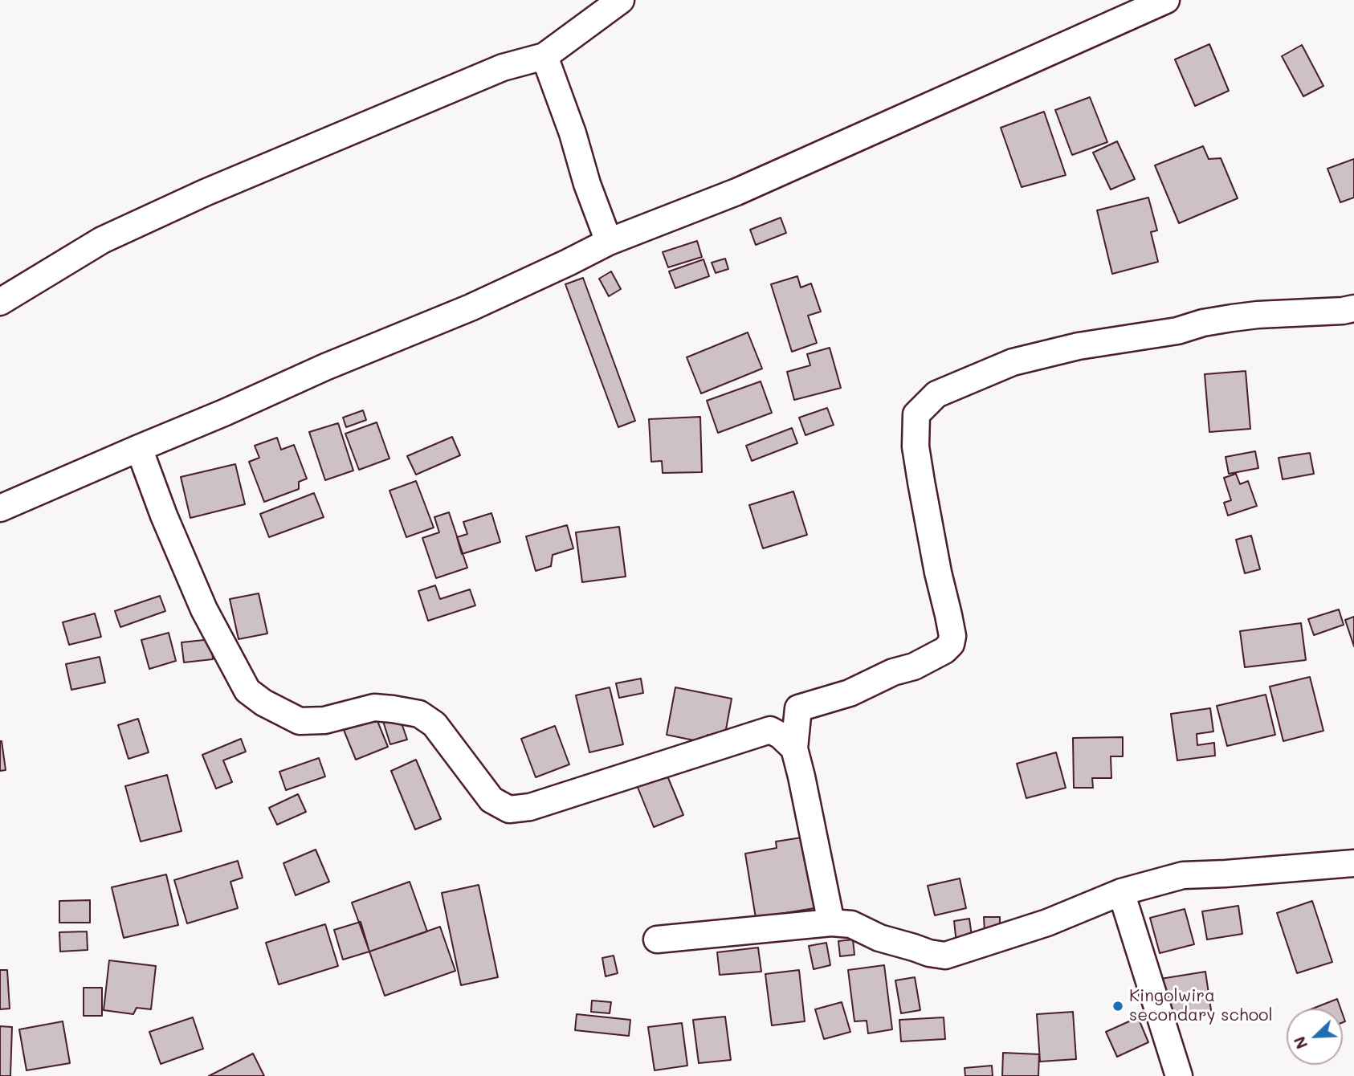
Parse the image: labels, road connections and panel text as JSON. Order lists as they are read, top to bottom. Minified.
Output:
{"places":["Kingolwira secondary school"],"north":"bottom left"}
